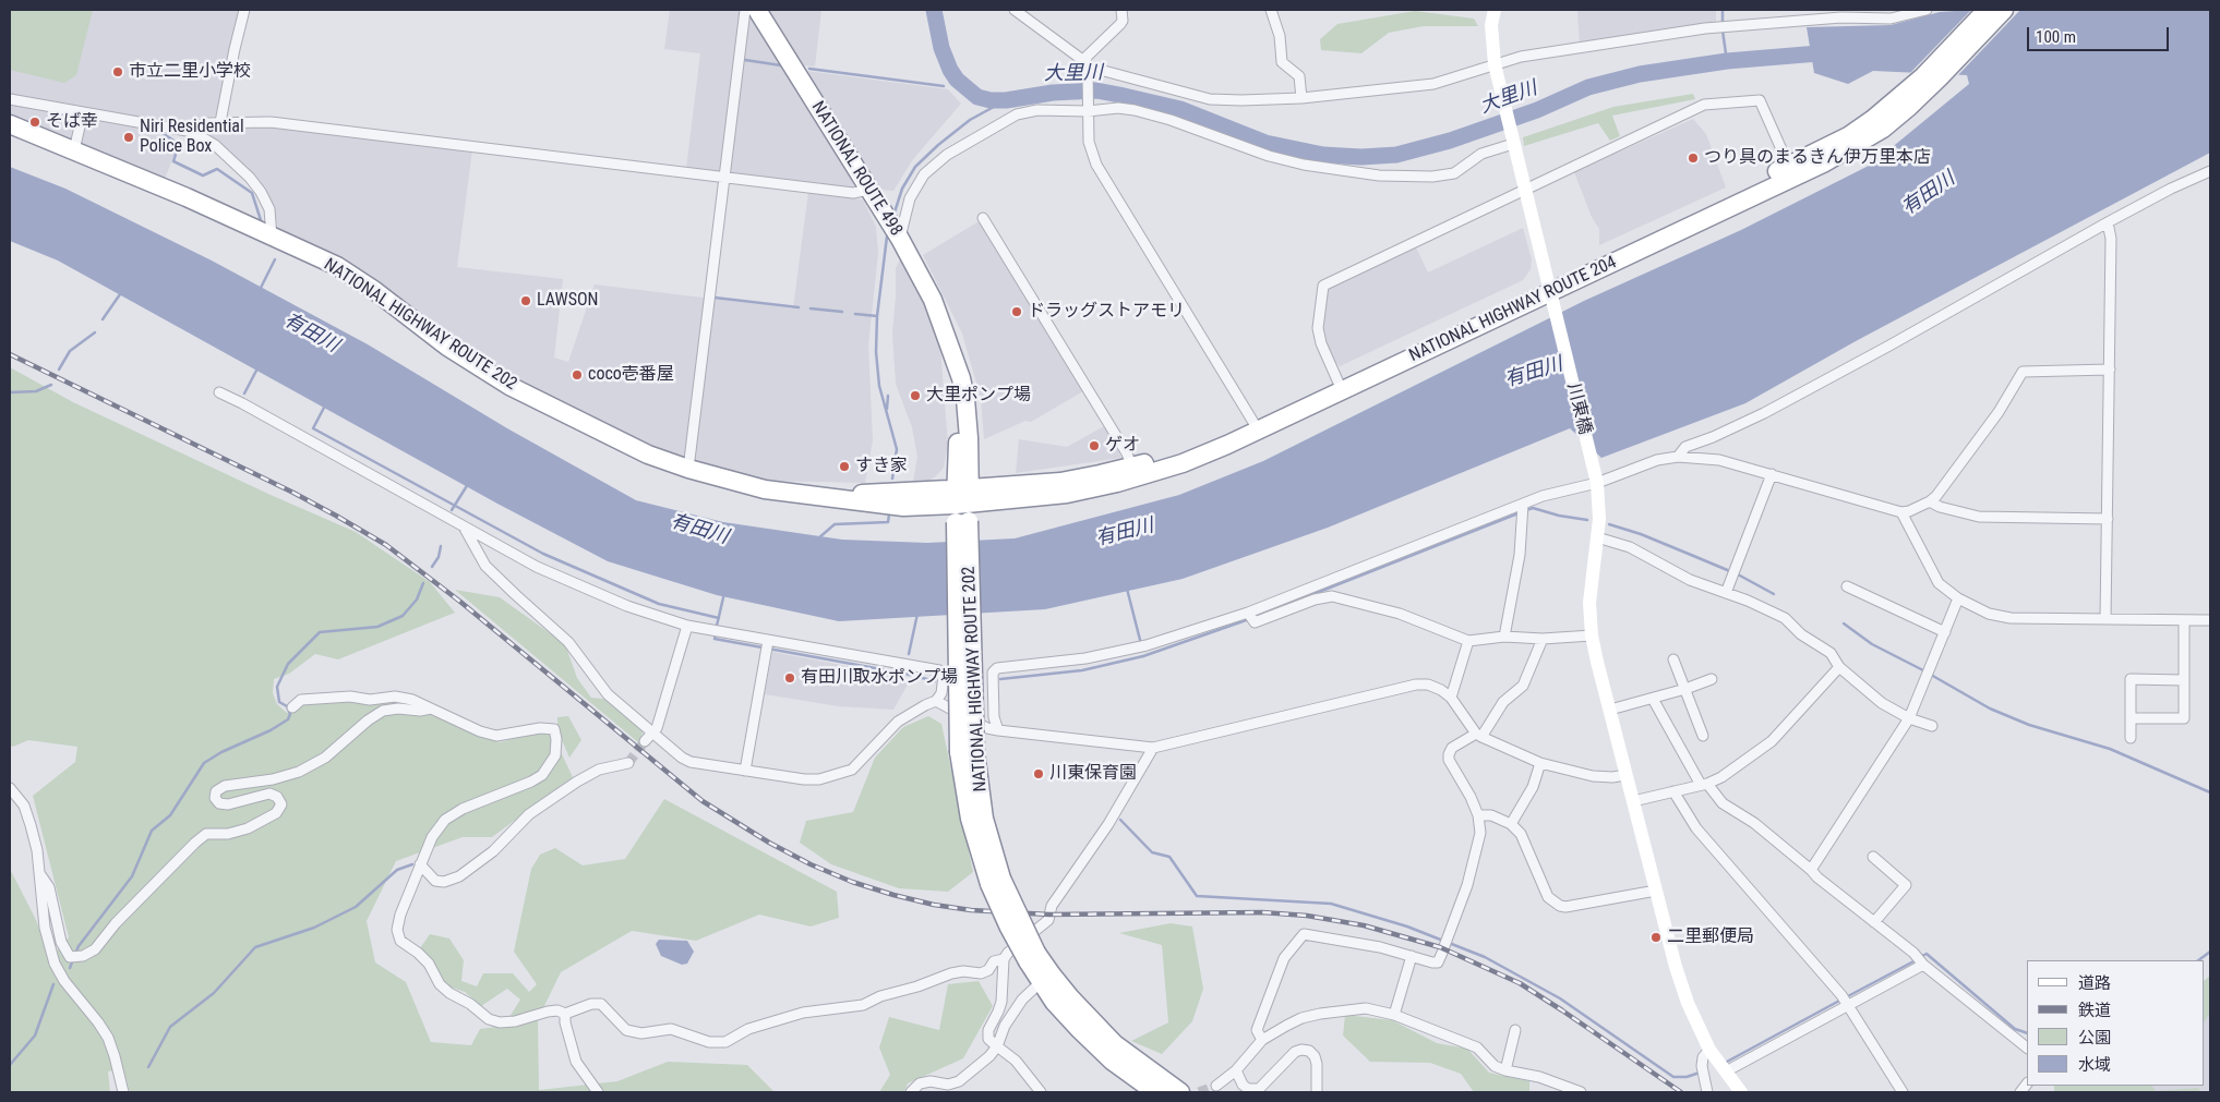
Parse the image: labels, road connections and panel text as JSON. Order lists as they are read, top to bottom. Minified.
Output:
{"streets":{"highway":["NATIONAL ROUTE 498","NATIONAL HIGHWAY ROUTE 204","NATIONAL HIGHWAY ROUTE 202"],"street":["川東橋"]},"crossings":[["NATIONAL ROUTE 498","NATIONAL HIGHWAY ROUTE 204"],["NATIONAL ROUTE 498","NATIONAL HIGHWAY ROUTE 202"],["NATIONAL HIGHWAY ROUTE 204","NATIONAL HIGHWAY ROUTE 202"],["NATIONAL HIGHWAY ROUTE 204","川東橋"]],"water":["大里川","有田川"],"places":["市立二里小学校","そば幸","Niri Residential Police Box","つり具のまるきん伊万里本店","LAWSON","ドラッグストアモリ","coco壱番屋","大里ポンプ場","ゲオ","すき家","有田川取水ポンプ場","川東保育園","二里郵便局"],"legend":["道路","鉄道","公園","水域"],"scale_bar":"100 m"}
